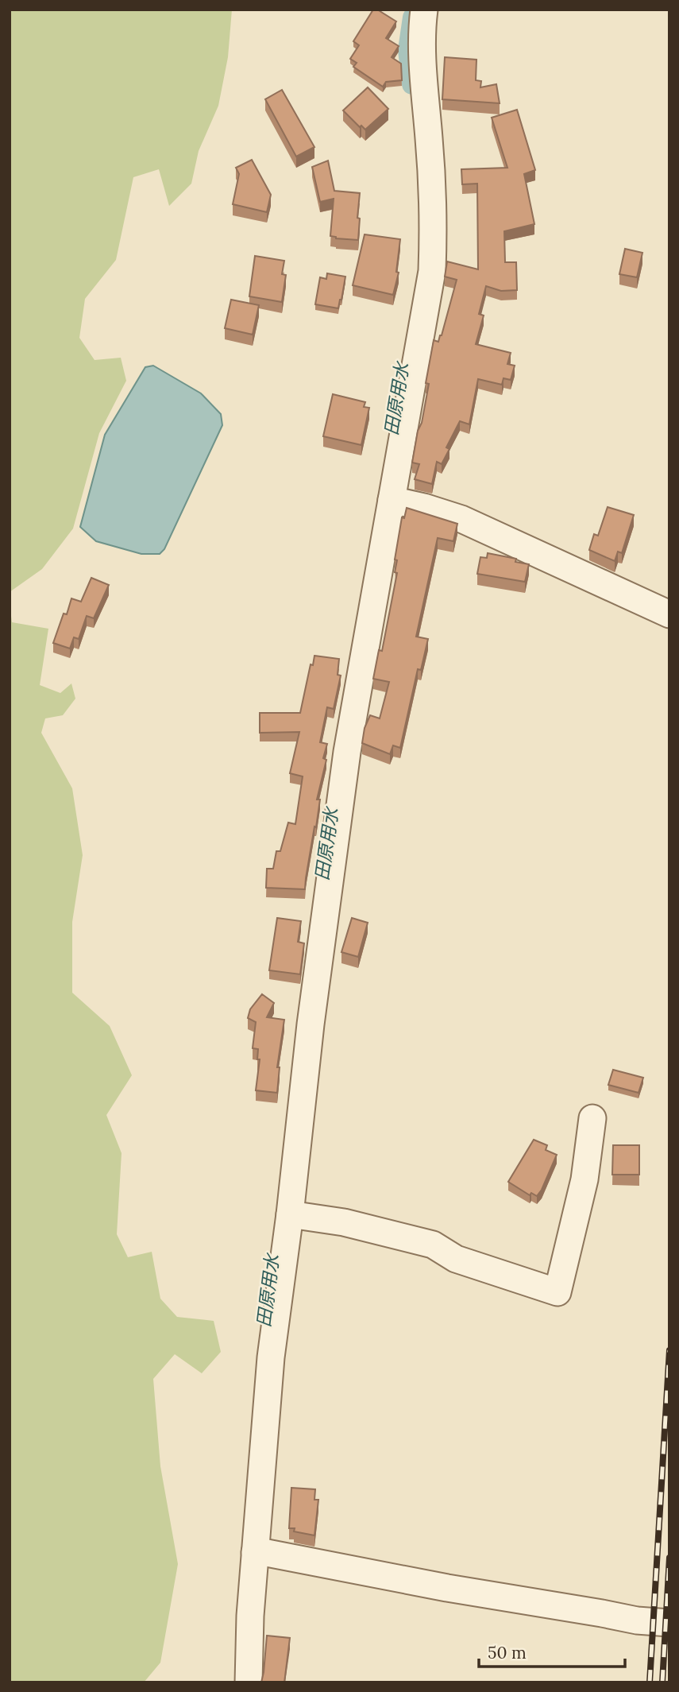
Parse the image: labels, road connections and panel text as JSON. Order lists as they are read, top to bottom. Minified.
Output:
{"water":["田原用水"],"scale_bar":"50 m"}
